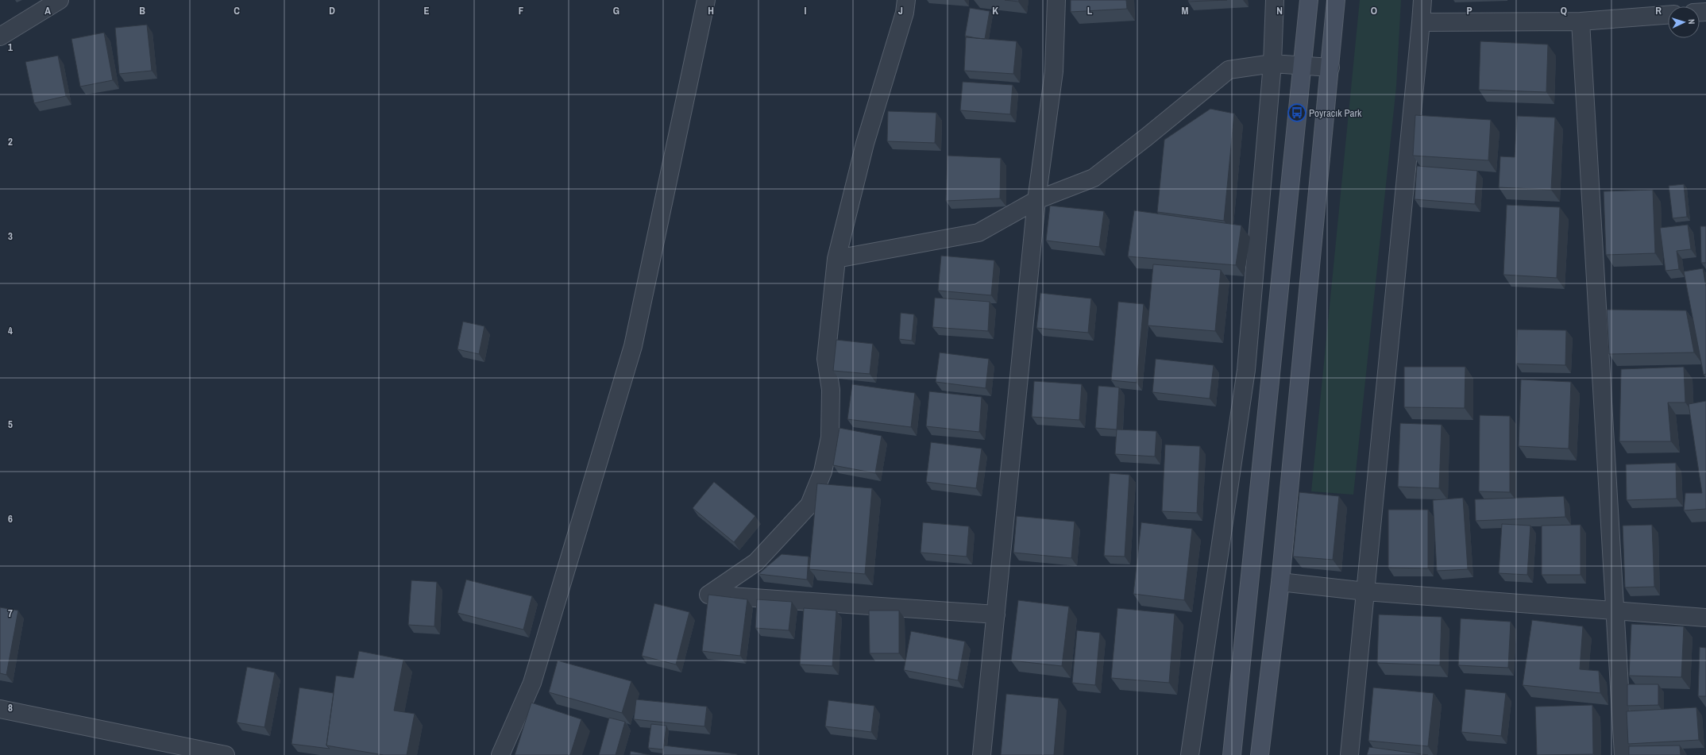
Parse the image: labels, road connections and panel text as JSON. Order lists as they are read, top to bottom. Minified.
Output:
{"places":{"bus stop":["Poyracık Park"]},"north":"right","grid":{"columns":["A","B","C","D","E","F","G","H","I","J","K","L","M","N","O","P","Q","R"],"rows":["1","2","3","4","5","6","7","8"]}}
